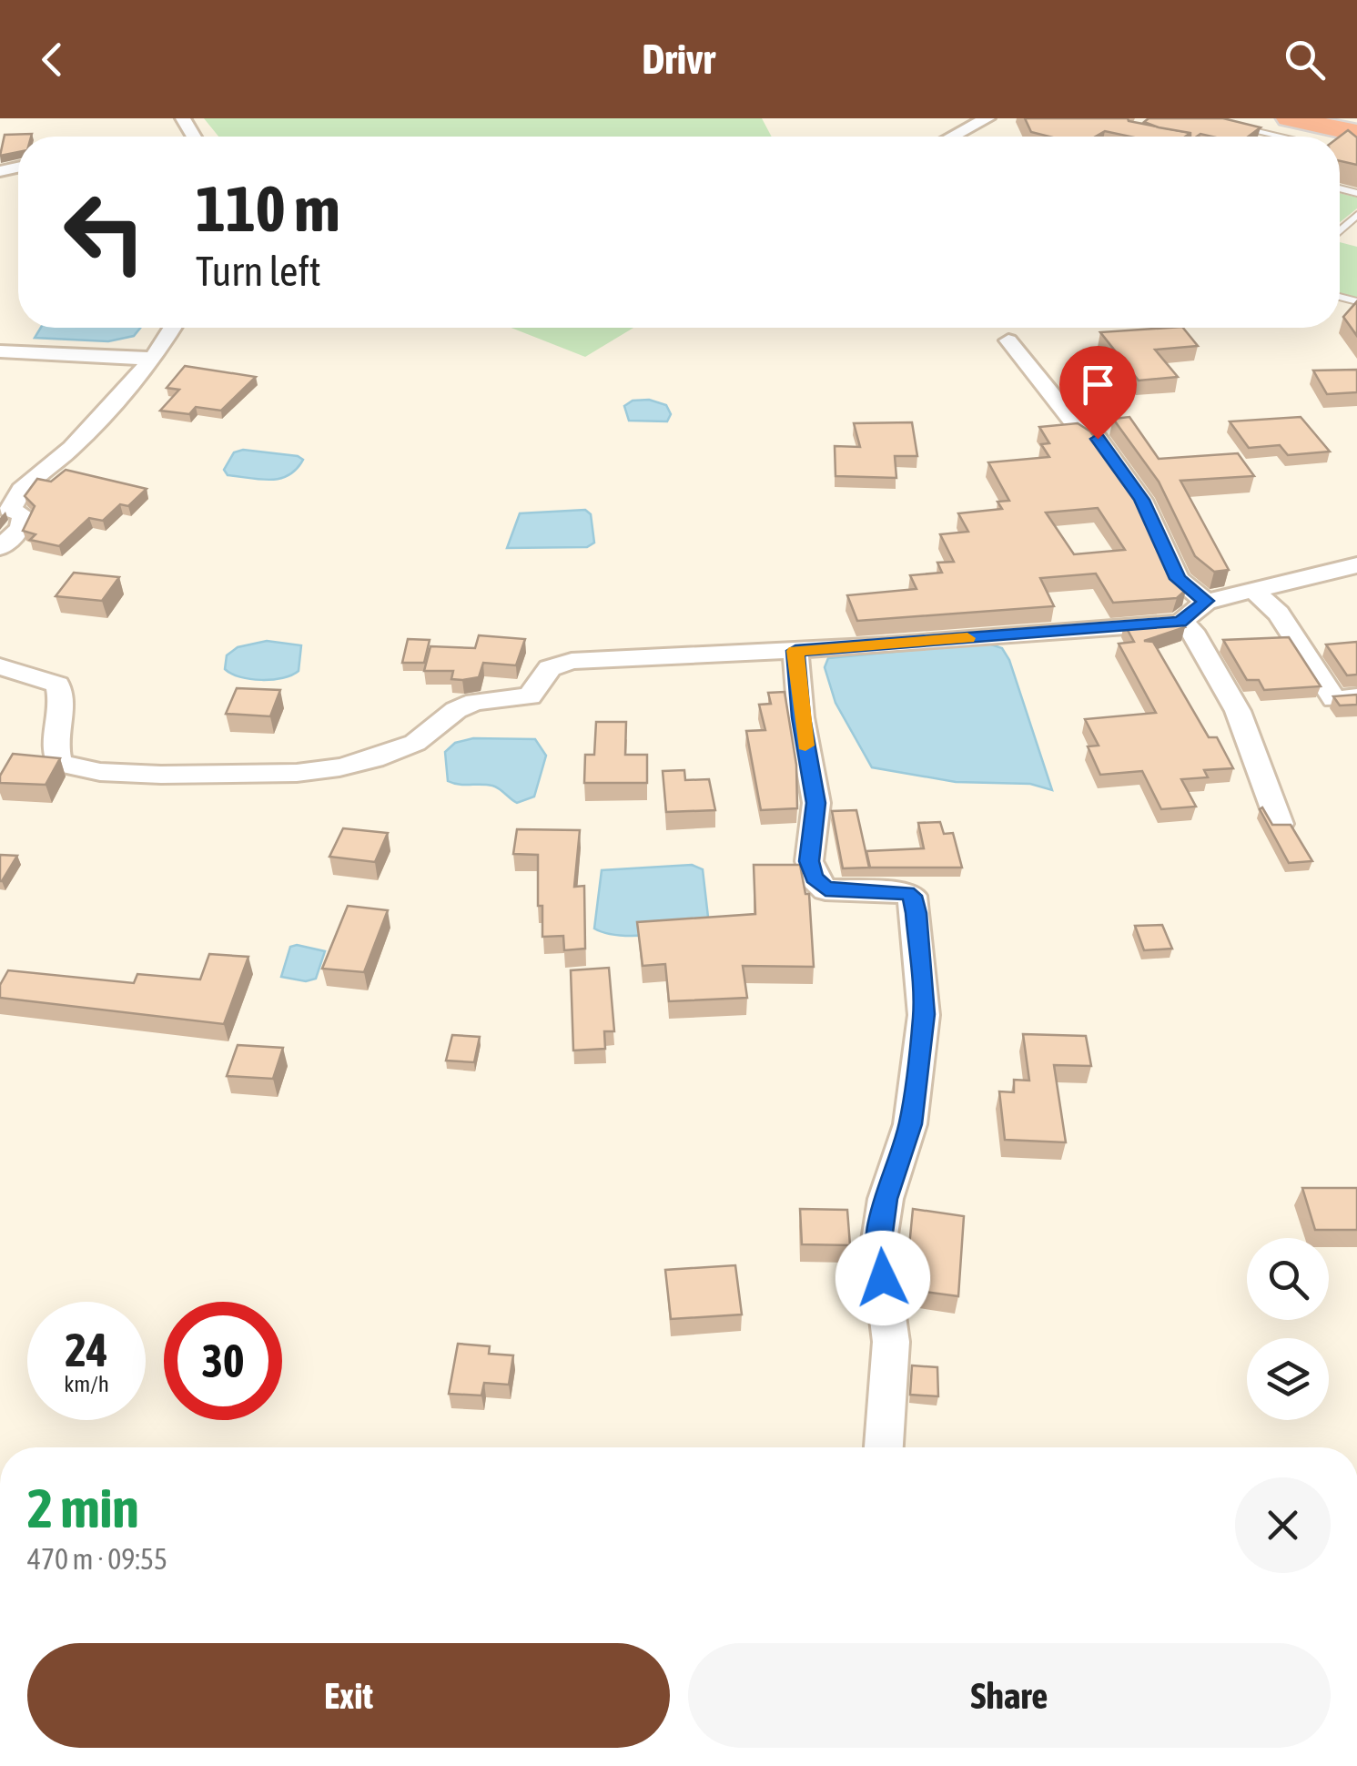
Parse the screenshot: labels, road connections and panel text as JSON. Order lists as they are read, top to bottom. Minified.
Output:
{"page":{"header":"Drivr","turn":["110 m","Turn left"],"speed":"24 km/h","limit":"30","heading":["2 min","470 m · 09:55"],"buttons":["Exit","Share"]}}
